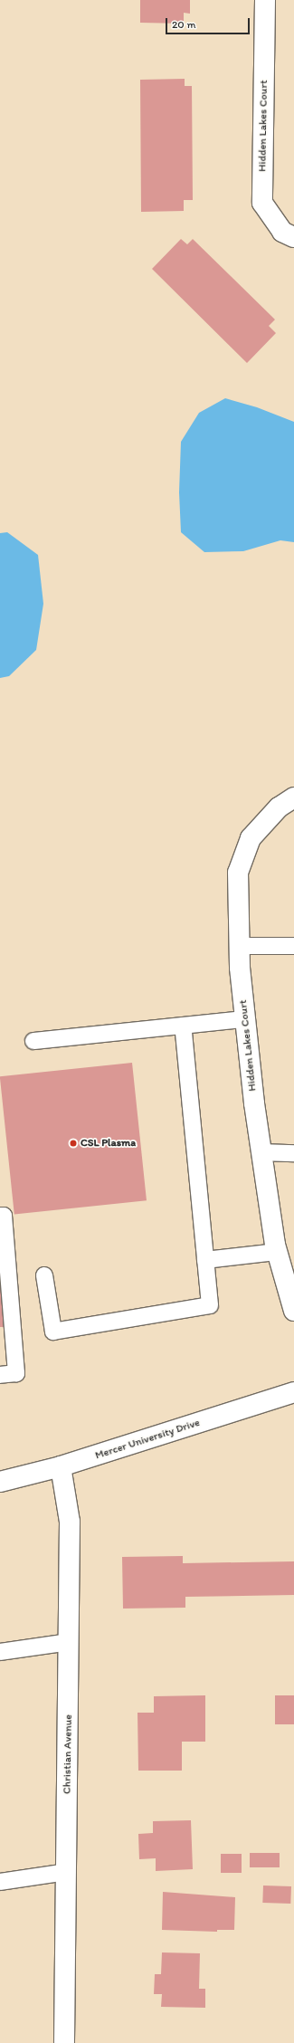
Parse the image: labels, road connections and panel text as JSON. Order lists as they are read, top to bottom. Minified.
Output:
{"streets":{"street":["Hidden Lakes Court","Mercer University Drive","Christian Avenue"]},"crossings":[["Mercer University Drive","Christian Avenue"]],"places":["CSL Plasma"],"scale_bar":"20 m"}
